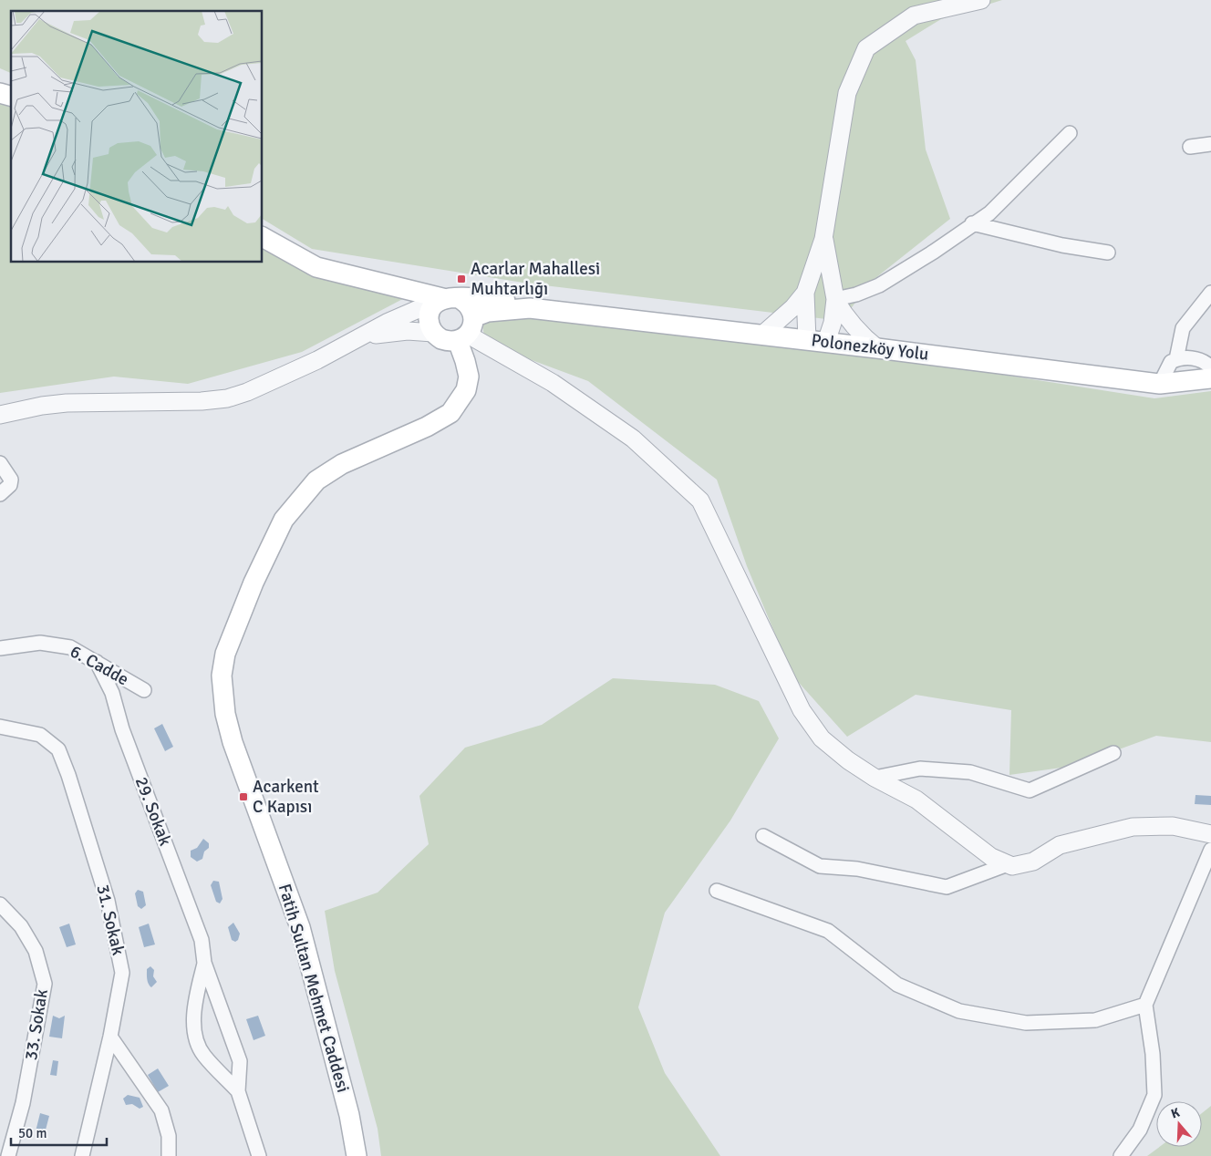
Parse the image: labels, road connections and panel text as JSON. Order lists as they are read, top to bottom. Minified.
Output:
{"streets":{"main road":["Polonezköy Yolu","Fatih Sultan Mehmet Caddesi"],"street":["6. Cadde","29. Sokak","31. Sokak","33. Sokak"]},"crossings":[["6. Cadde","29. Sokak"]],"places":{"transit":["Acarlar Mahallesi Muhtarlığı","Acarkent C Kapısı"]},"scale_bar":"50 m","north":"top"}
